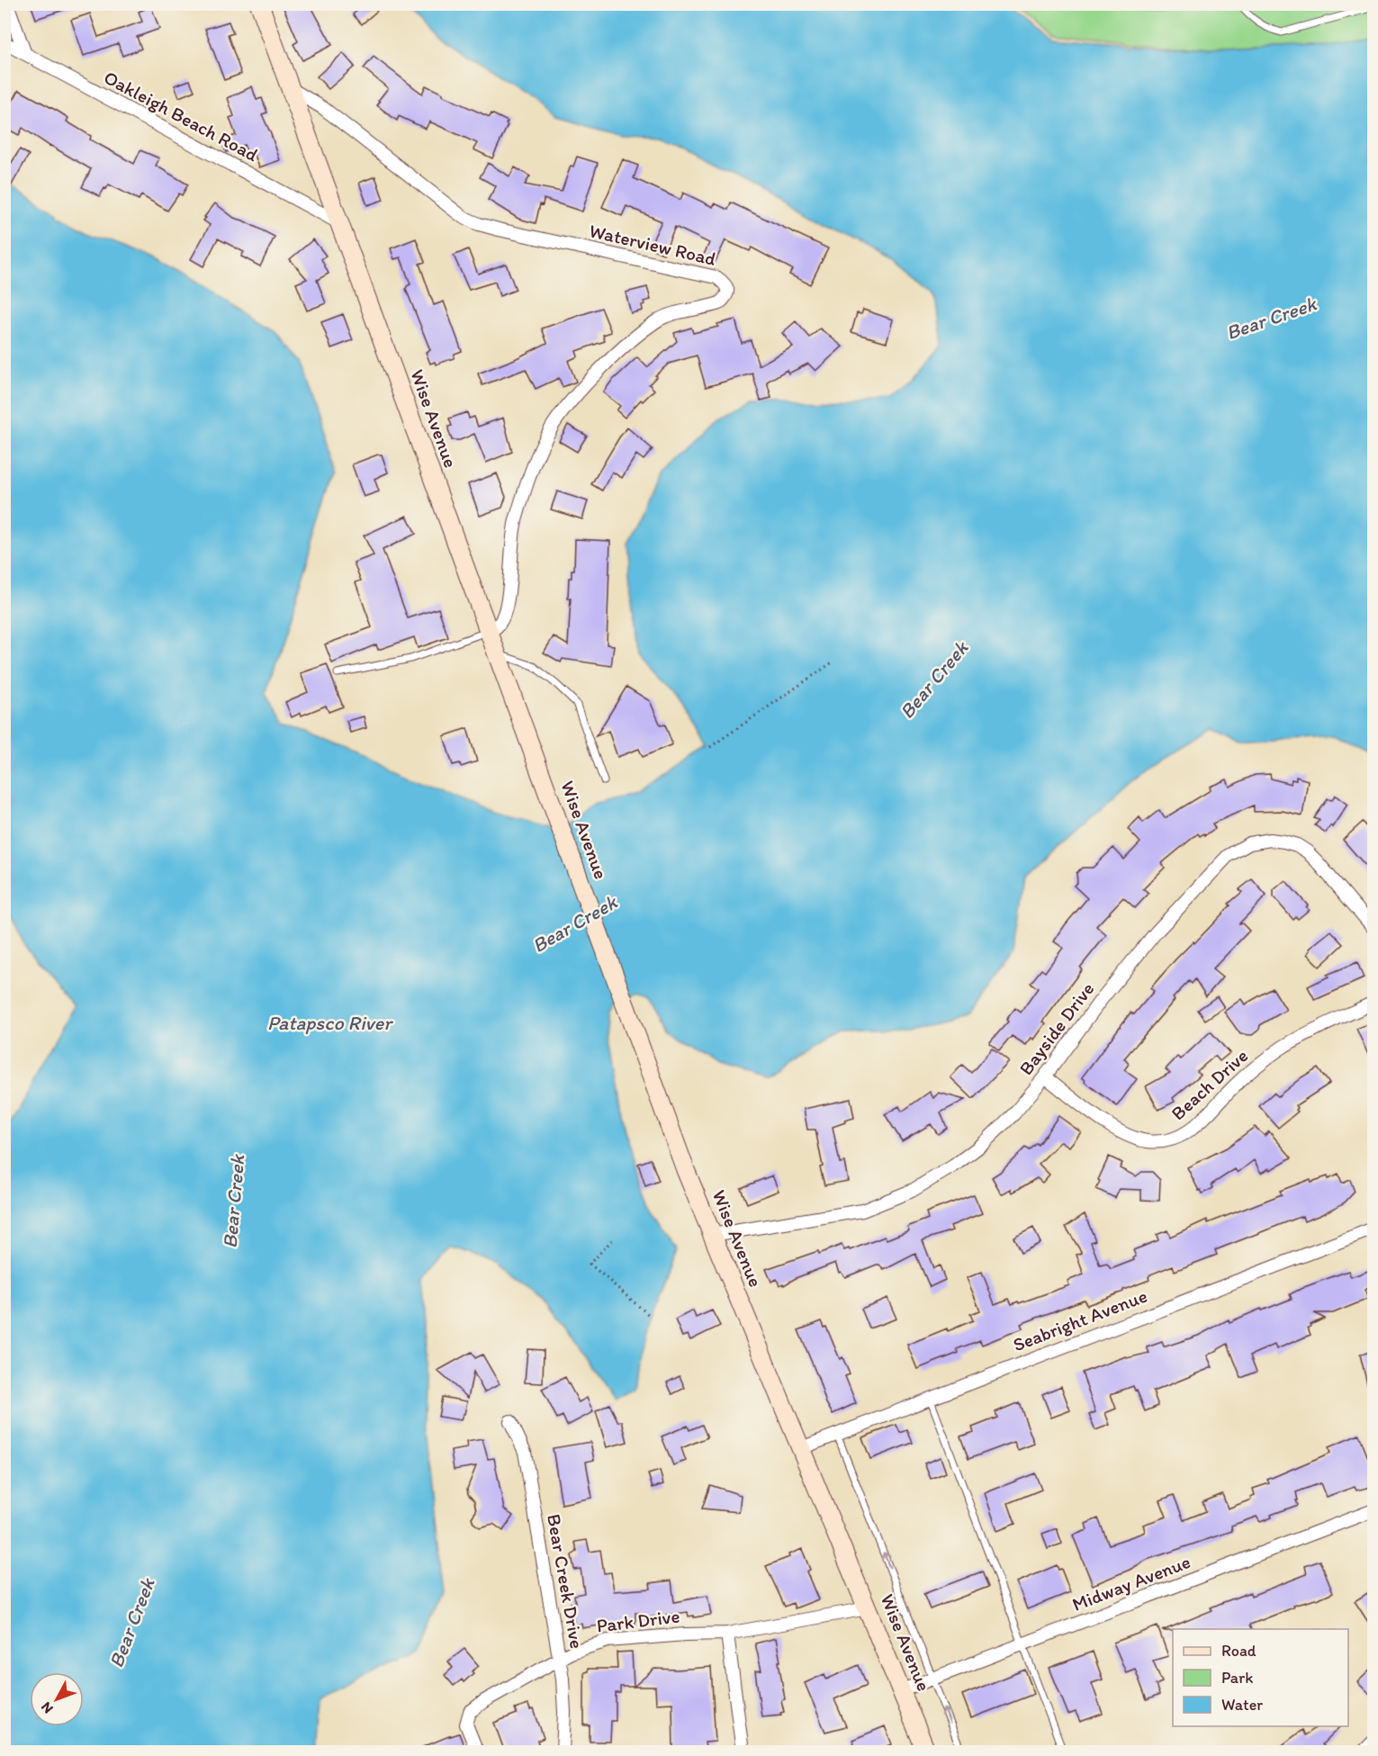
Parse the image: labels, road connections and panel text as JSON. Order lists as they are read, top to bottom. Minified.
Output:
{"streets":{"main road":["Wise Avenue"],"street":["Oakleigh Beach Road","Waterview Road","Bayside Drive","Beach Drive","Seabright Avenue","Bear Creek Drive","Midway Avenue","Park Drive"]},"crossings":[["Oakleigh Beach Road","Wise Avenue"],["Waterview Road","Wise Avenue"],["Wise Avenue","Bayside Drive"],["Wise Avenue","Seabright Avenue"],["Wise Avenue","Midway Avenue"],["Wise Avenue","Park Drive"],["Bayside Drive","Beach Drive"],["Bear Creek Drive","Park Drive"]],"water":["Bear Creek","Patapsco River"],"legend":["Road","Park","Water"],"north":"bottom left"}
